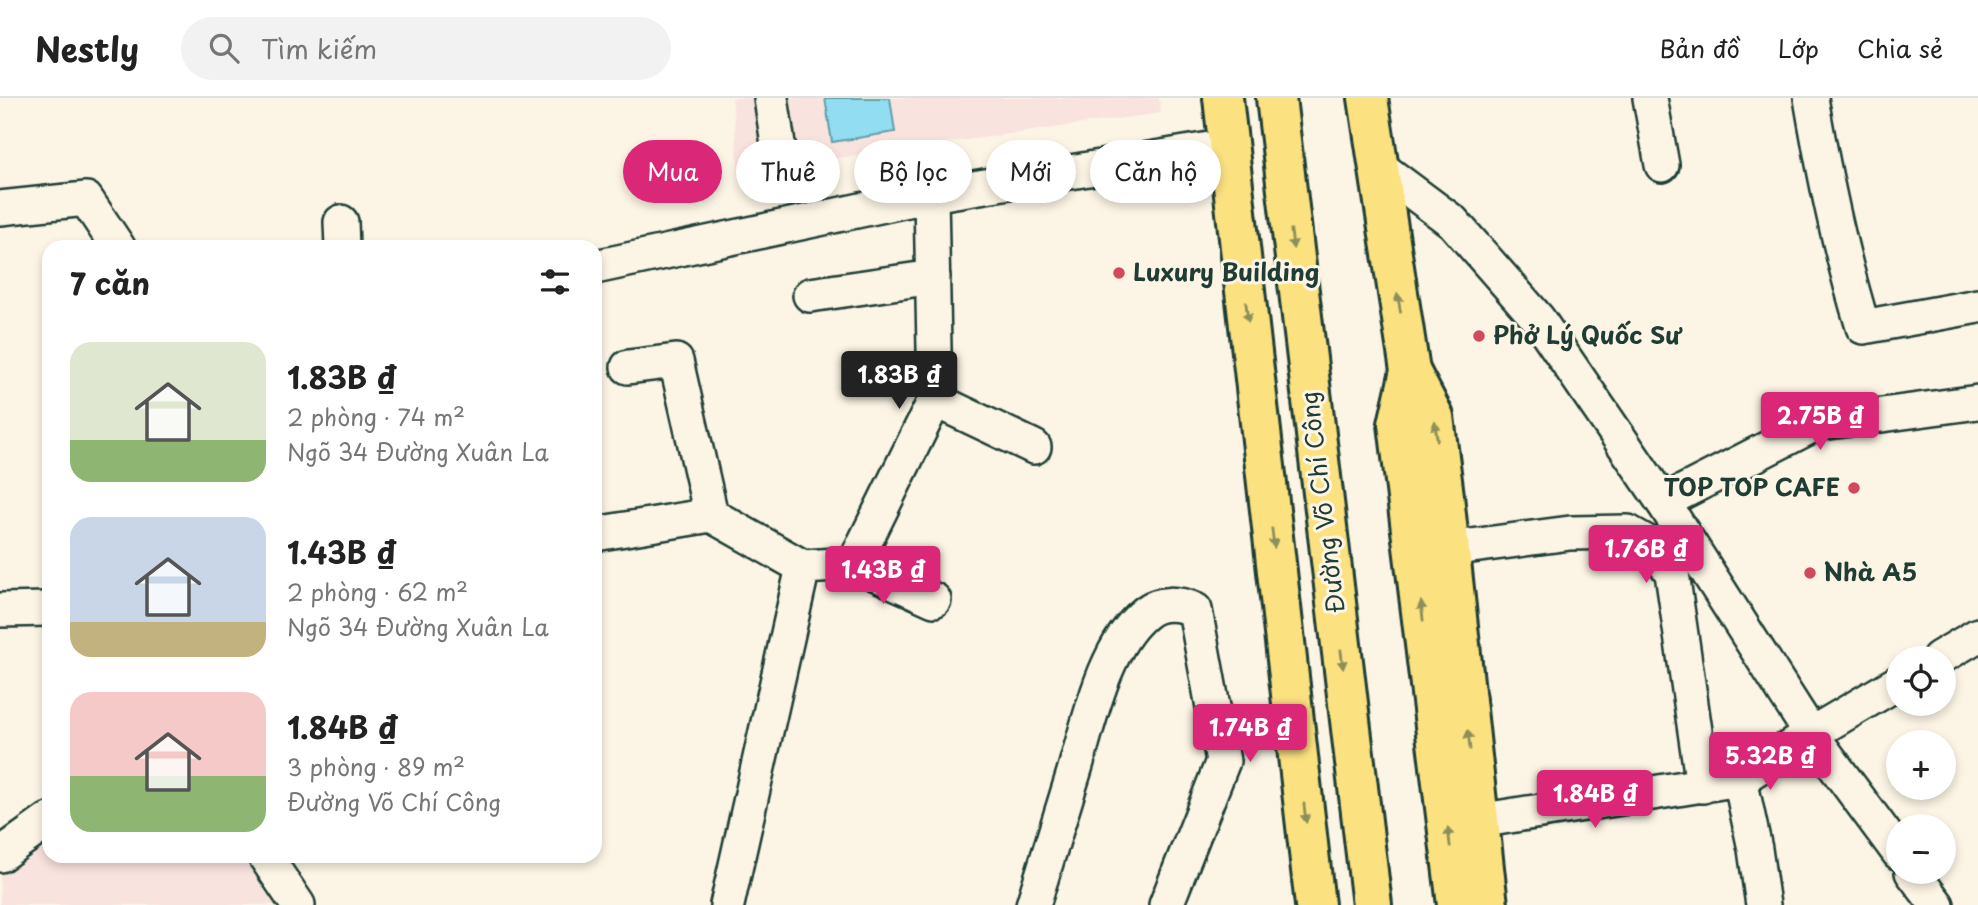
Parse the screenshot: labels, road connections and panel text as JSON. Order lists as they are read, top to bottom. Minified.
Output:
{"streets":{"main road":["Đường Võ Chí Công"]},"places":["Luxury Building","Phở Lý Quốc Sư","TOP TOP CAFE","Nhà A5"],"page":{"header":"Nestly","search":"Tìm kiếm","nav":["Bản đồ","Lớp","Chia sẻ"],"chip":["Mua","Thuê","Bộ lọc","Mới","Căn hộ"],"heading":"7 căn","list":[{"name":"1.83B ₫","note":"2 phòng · 74 m² · Ngõ 34 Đường Xuân La"},{"name":"1.43B ₫","note":"2 phòng · 62 m² · Ngõ 34 Đường Xuân La"},{"name":"1.84B ₫","note":"3 phòng · 89 m² · Đường Võ Chí Công"}],"price":["1.83B ₫","2.75B ₫","1.76B ₫","1.43B ₫","1.74B ₫","5.32B ₫","1.84B ₫"],"map_buttons":["+","−"]}}
